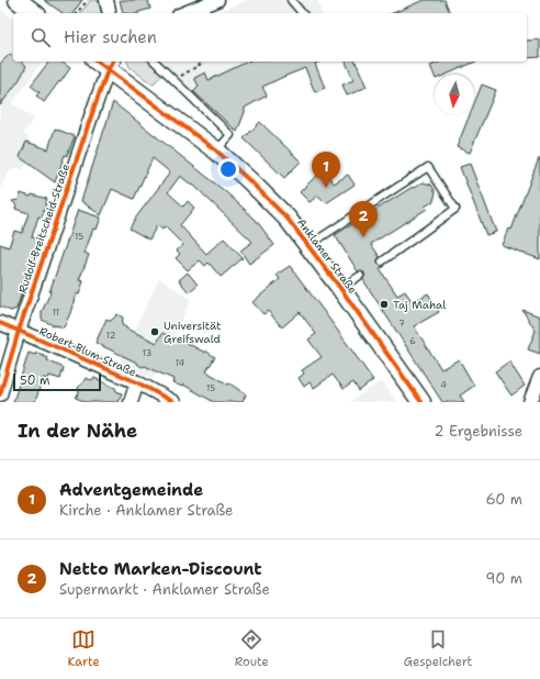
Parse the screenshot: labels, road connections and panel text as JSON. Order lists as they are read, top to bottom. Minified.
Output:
{"streets":{"main road":["Anklamer Straße"],"street":["Rudolf-Breitscheid-Straße","Robert-Blum-Straße"]},"crossings":[["Rudolf-Breitscheid-Straße","Anklamer Straße"],["Rudolf-Breitscheid-Straße","Robert-Blum-Straße"]],"places":["Taj Mahal","Universität Greifswald"],"house_numbers":["15","11","7","12","6","13","14","4","15"],"scale_bar":"50 m","north":"bottom","page":{"search":"Hier suchen","pins":["1","2"],"scale":"50 m","heading":["In der Nähe","2 Ergebnisse"],"list":[{"mark":"1","name":"Adventgemeinde","note":"Kirche · Anklamer Straße","value":"60 m"},{"mark":"2","name":"Netto Marken-Discount","note":"Supermarkt · Anklamer Straße","value":"90 m"}],"nav":["Karte","Route","Gespeichert"]}}
